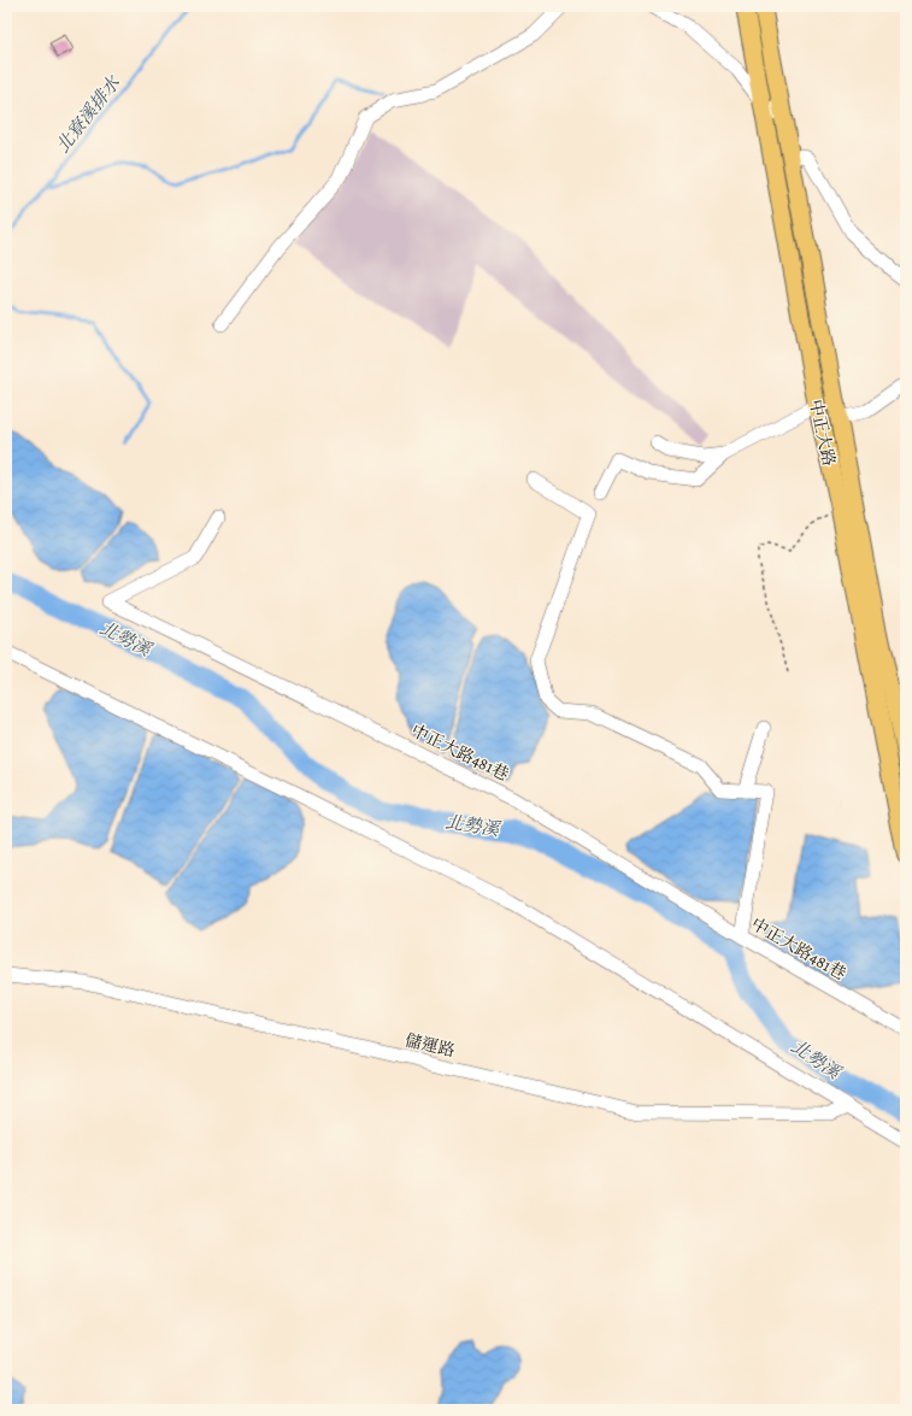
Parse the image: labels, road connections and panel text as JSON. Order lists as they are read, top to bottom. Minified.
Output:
{"streets":{"main road":["中正大路"],"lane":["中正大路481巷","儲運路"]},"water":["北寮溪排水","北勢溪"]}
